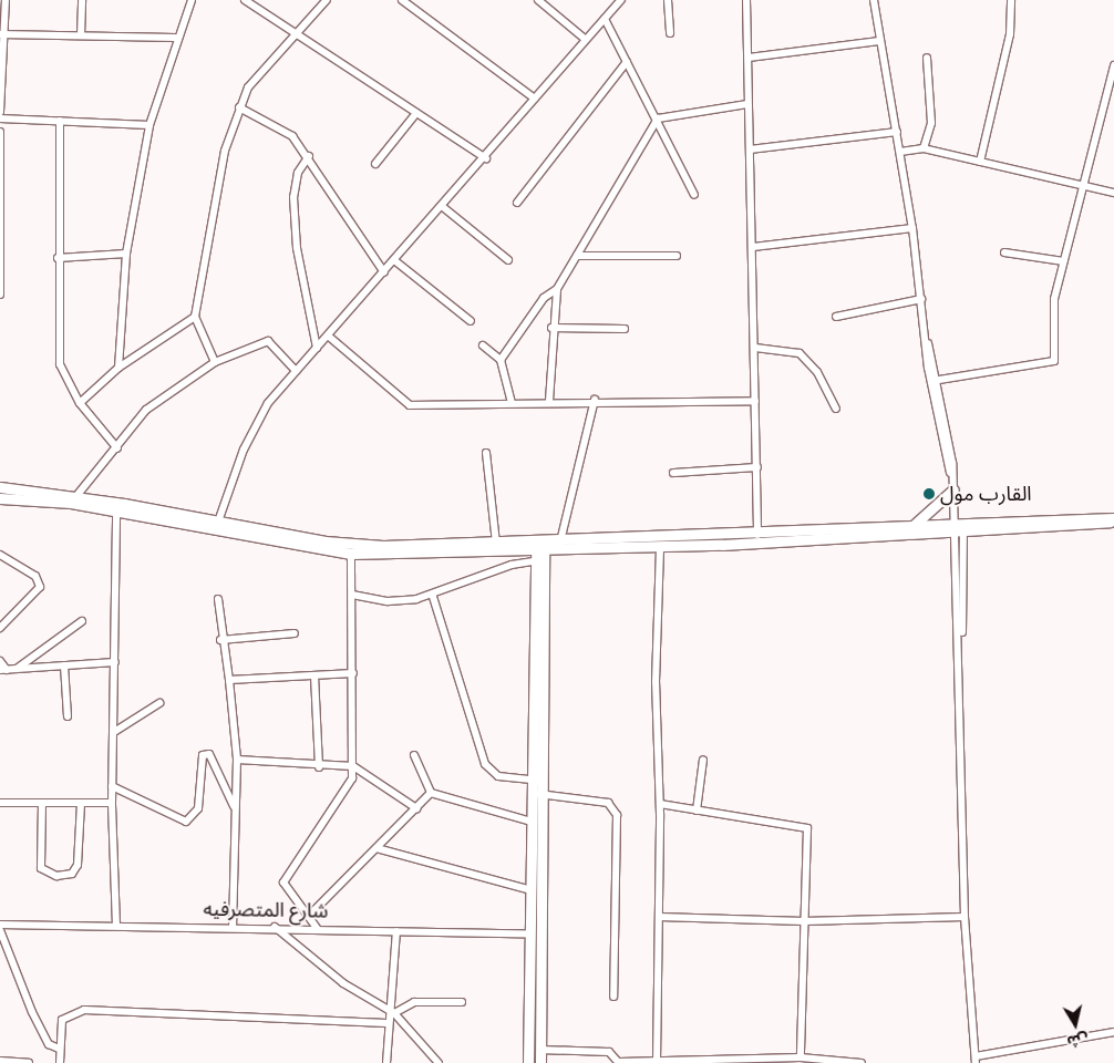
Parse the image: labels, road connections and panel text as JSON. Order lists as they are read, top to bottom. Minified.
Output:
{"streets":{"street":["شارع المتصرفيه"]},"places":["القارب مول"],"north":"bottom"}
